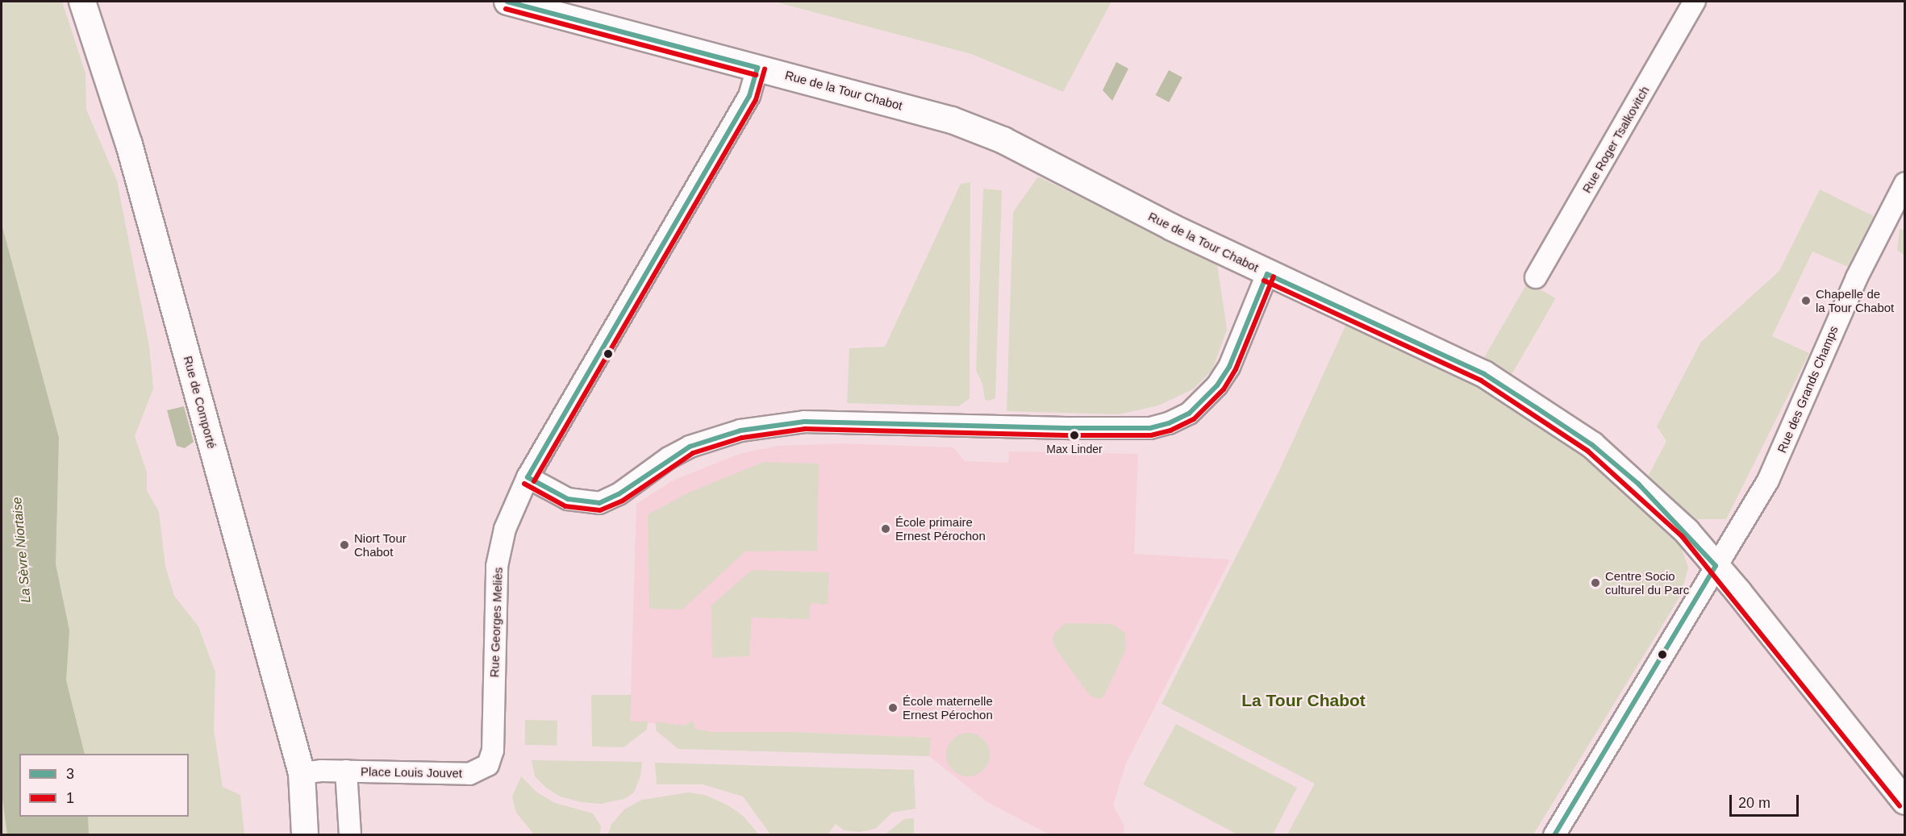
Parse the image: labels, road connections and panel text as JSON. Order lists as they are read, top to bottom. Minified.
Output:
{"streets":{"street":["Rue de la Tour Chabot","Rue Roger Tsalkovitch","Rue des Grands Champs","Rue de Comporté","Rue Georges Meliès","Place Louis Jouvet"]},"crossings":[["Rue de la Tour Chabot","Rue des Grands Champs"],["Rue de la Tour Chabot","Rue Georges Meliès"],["Rue de Comporté","Place Louis Jouvet"],["Rue Georges Meliès","Place Louis Jouvet"]],"districts":["La Tour Chabot"],"water":["La Sèvre Niortaise"],"places":["Chapelle de la Tour Chabot","Max Linder","École primaire Ernest Pérochon","Niort Tour Chabot","Centre Socio culturel du Parc","École maternelle Ernest Pérochon"],"lines":["transit line 3","transit line 1"],"legend":["3","1"],"scale_bar":"20 m"}
